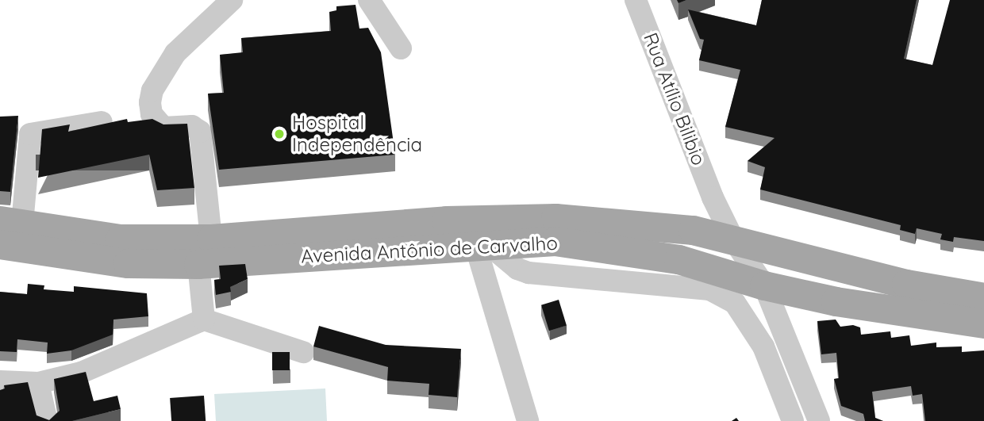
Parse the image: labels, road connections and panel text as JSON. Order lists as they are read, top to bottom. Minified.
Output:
{"streets":{"main road":["Avenida Antônio de Carvalho"],"street":["Rua Atílio Bilibio"]},"crossings":[["Rua Atílio Bilibio","Avenida Antônio de Carvalho"]],"places":["Hospital Independência"]}
